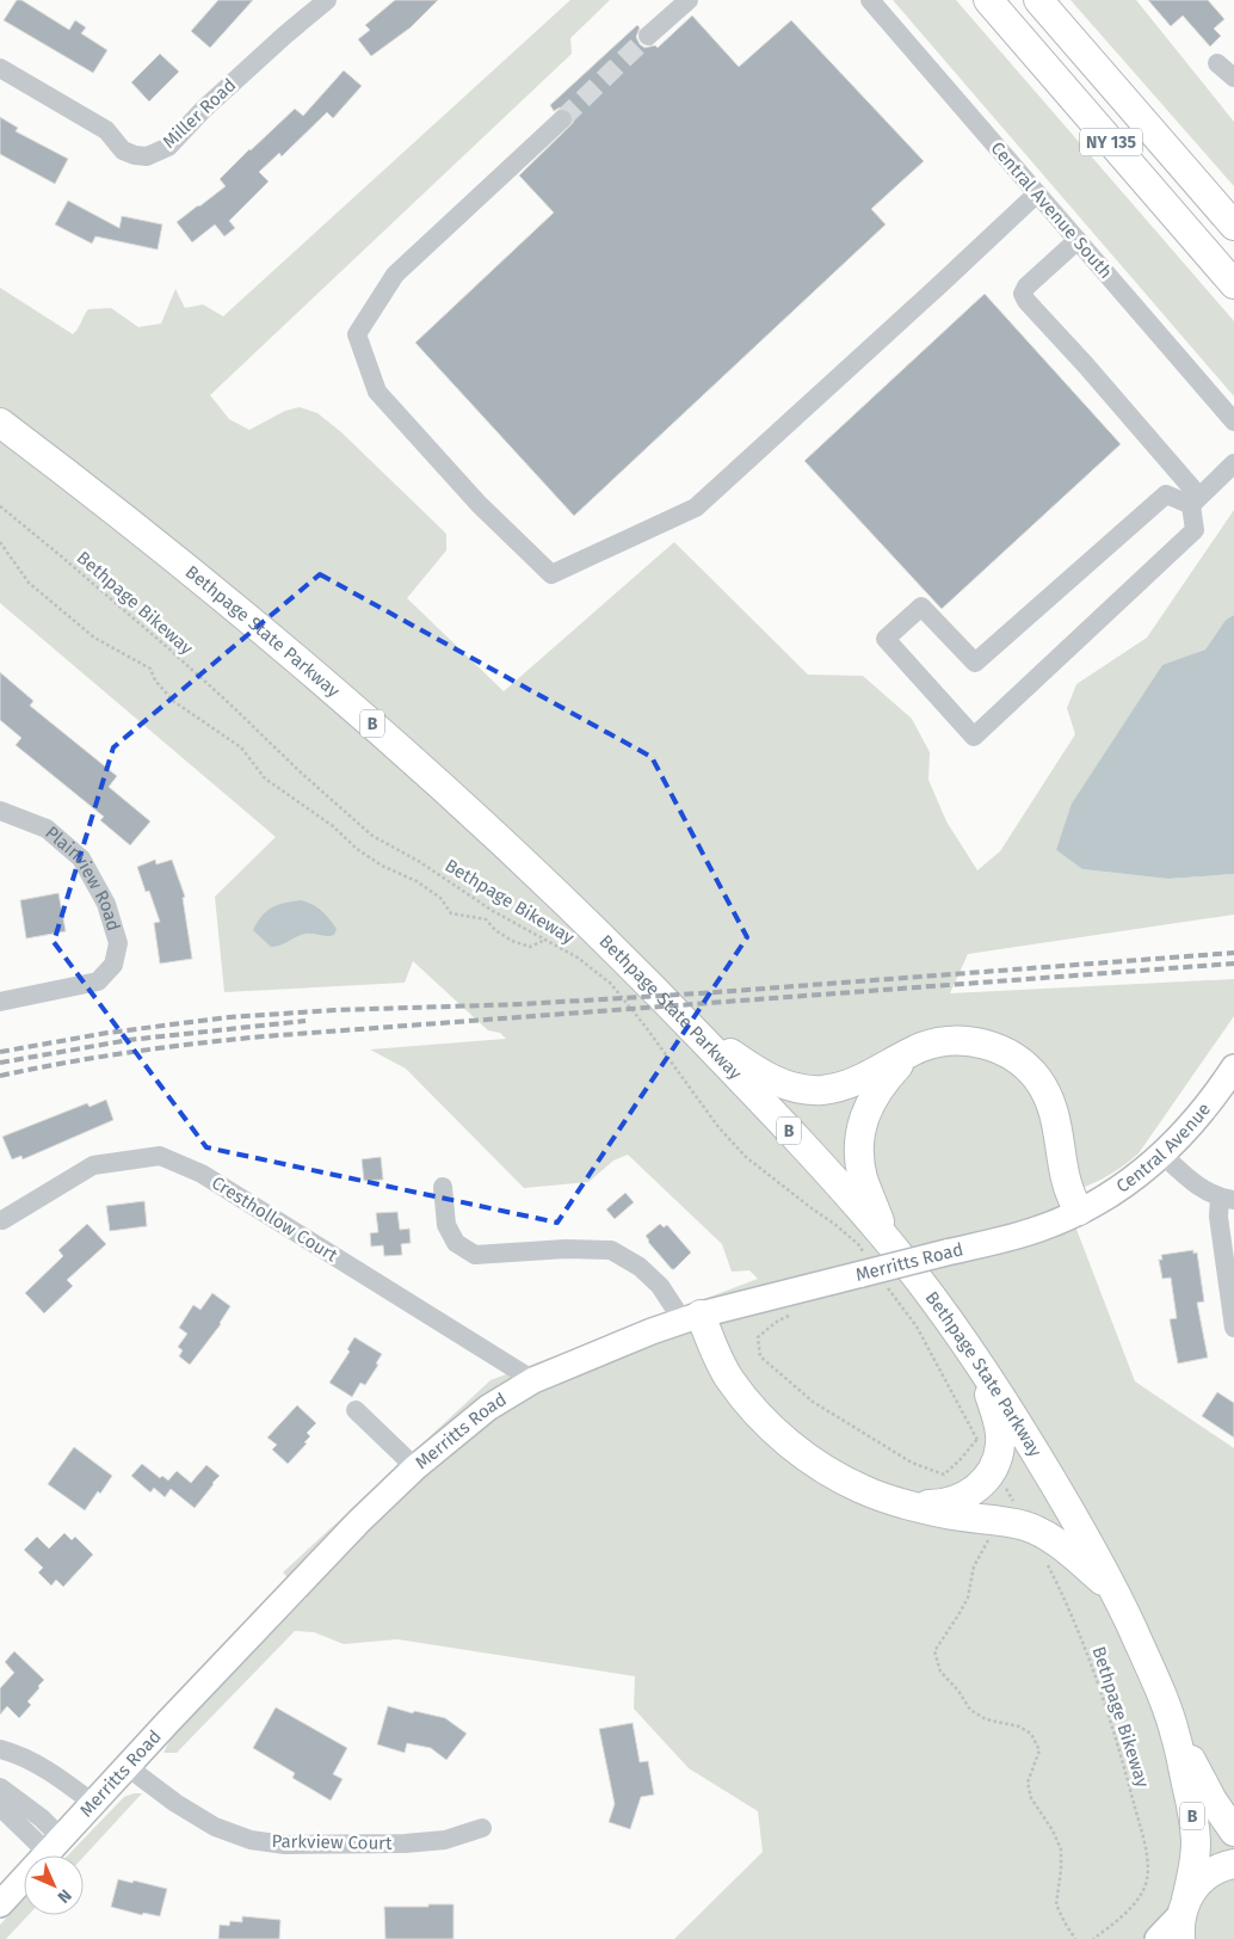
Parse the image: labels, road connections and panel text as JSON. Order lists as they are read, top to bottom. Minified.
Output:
{"streets":{"highway":["NY 135","Bethpage State Parkway","B"],"main road":["Central Avenue","Merritts Road"],"street":["Miller Road","Central Avenue South","Plainview Road","Cresthollow Court","Parkview Court"],"path":["Bethpage Bikeway"]},"crossings":[["Bethpage Bikeway","Bethpage State Parkway"],["Bethpage Bikeway","Merritts Road"],["Bethpage State Parkway","Merritts Road"],["Central Avenue","Merritts Road"],["Cresthollow Court","Merritts Road"],["Merritts Road","Parkview Court"]],"north":"bottom right"}
